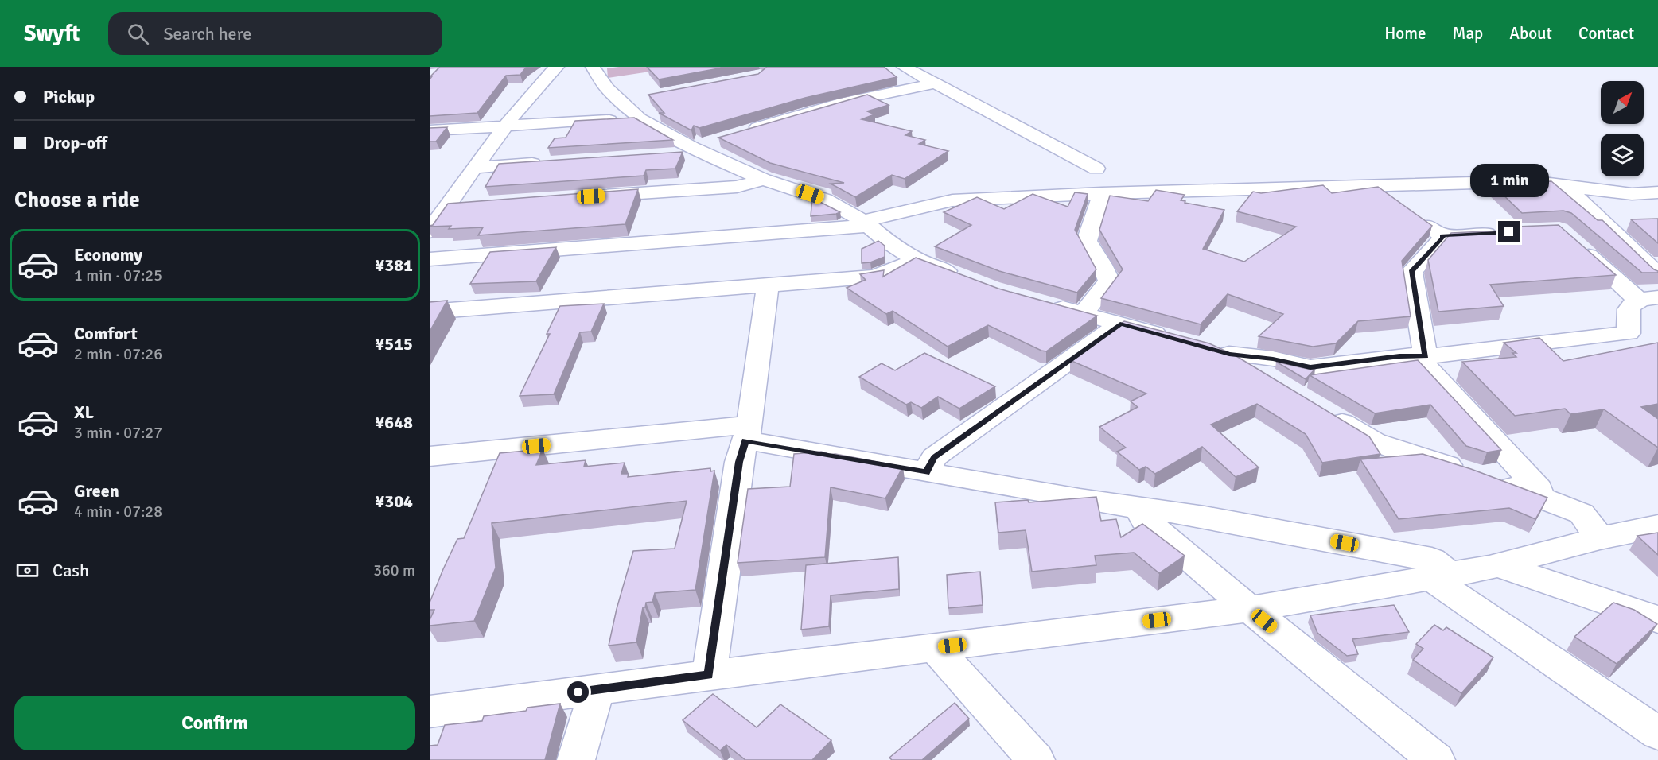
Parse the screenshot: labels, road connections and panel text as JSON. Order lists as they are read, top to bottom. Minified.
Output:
{"north":"top right","page":{"header":"Swyft","search":"Search here","nav":["Home","Map","About","Contact"],"banner":["Pickup","Drop-off"],"bubble":"1 min","heading":"Choose a ride","list":[{"name":"Economy","note":"1 min · 07:25","value":"¥381"},{"name":"Comfort","note":"2 min · 07:26","value":"¥515"},{"name":"XL","note":"3 min · 07:27","value":"¥648"},{"name":"Green","note":"4 min · 07:28","value":"¥304"}],"pay":["Cash","360 m"],"buttons":"Confirm"}}
